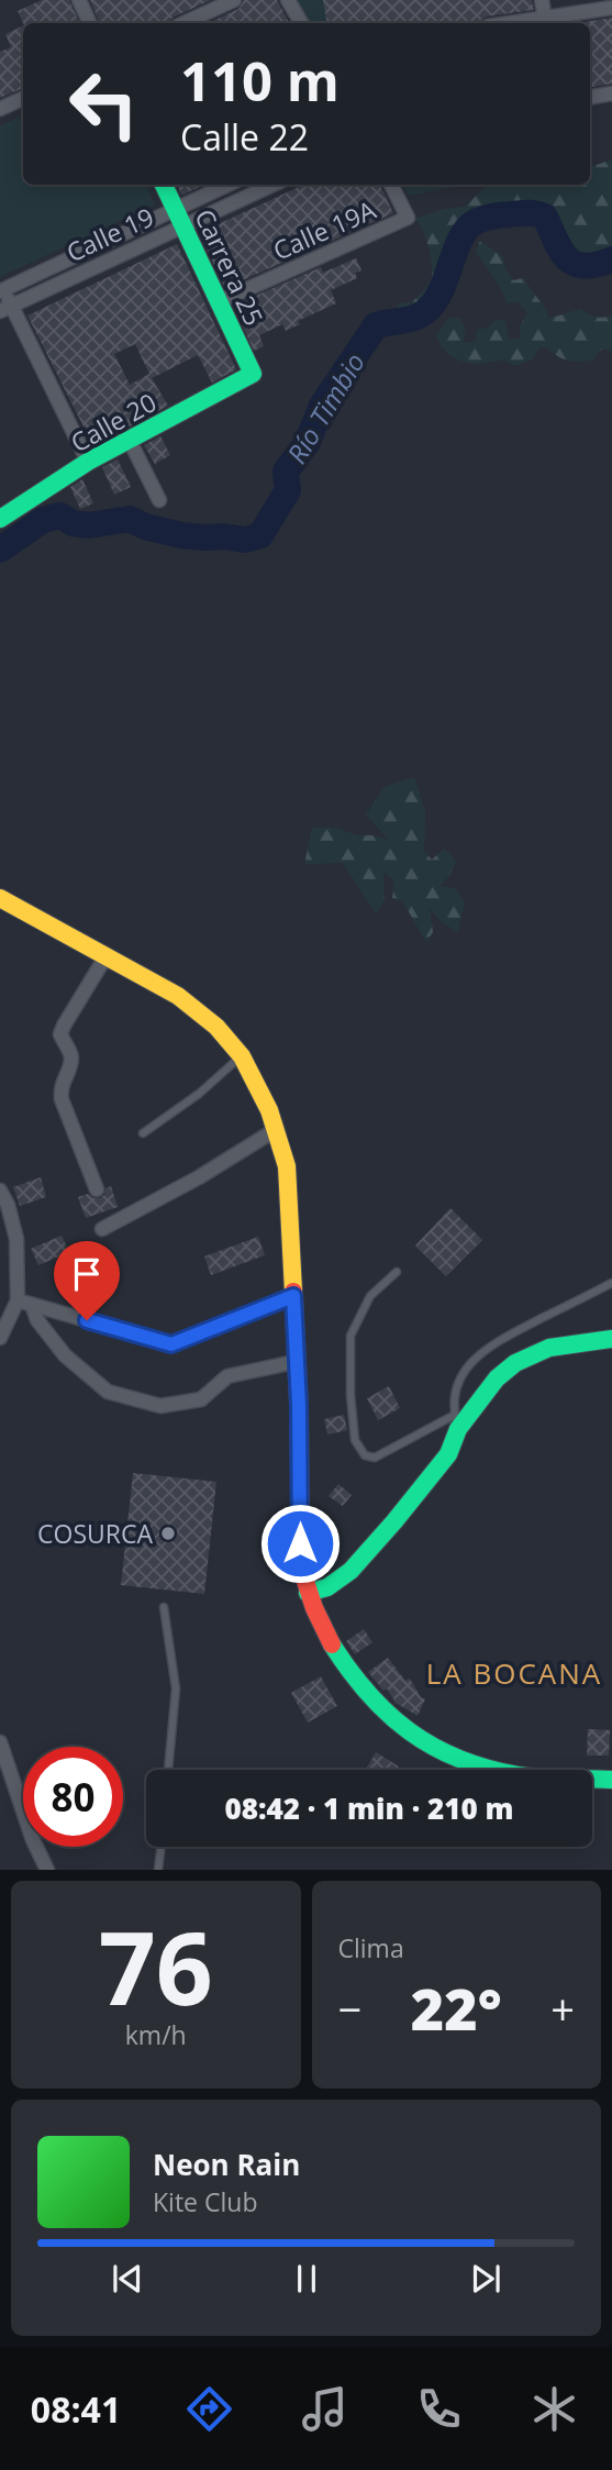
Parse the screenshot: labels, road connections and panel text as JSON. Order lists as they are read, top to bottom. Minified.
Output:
{"streets":{"main road":["Carrera 25","Calle 20"],"street":["Calle 19A","Calle 19"]},"crossings":[["Calle 19A","Carrera 25"],["Calle 19","Carrera 25"],["Carrera 25","Calle 20"]],"districts":["LA BOCANA"],"water":["Río Timbio"],"places":["COSURCA"],"page":{"turn":["110 m","Calle 22"],"limit":"80","trip":"08:42 · 1 min · 210 m","tile":[["76","km/h"],"Clima"],"heat":["−","22°","+"],"song":["Neon Rain","Kite Club"],"tabs":"08:41"}}
